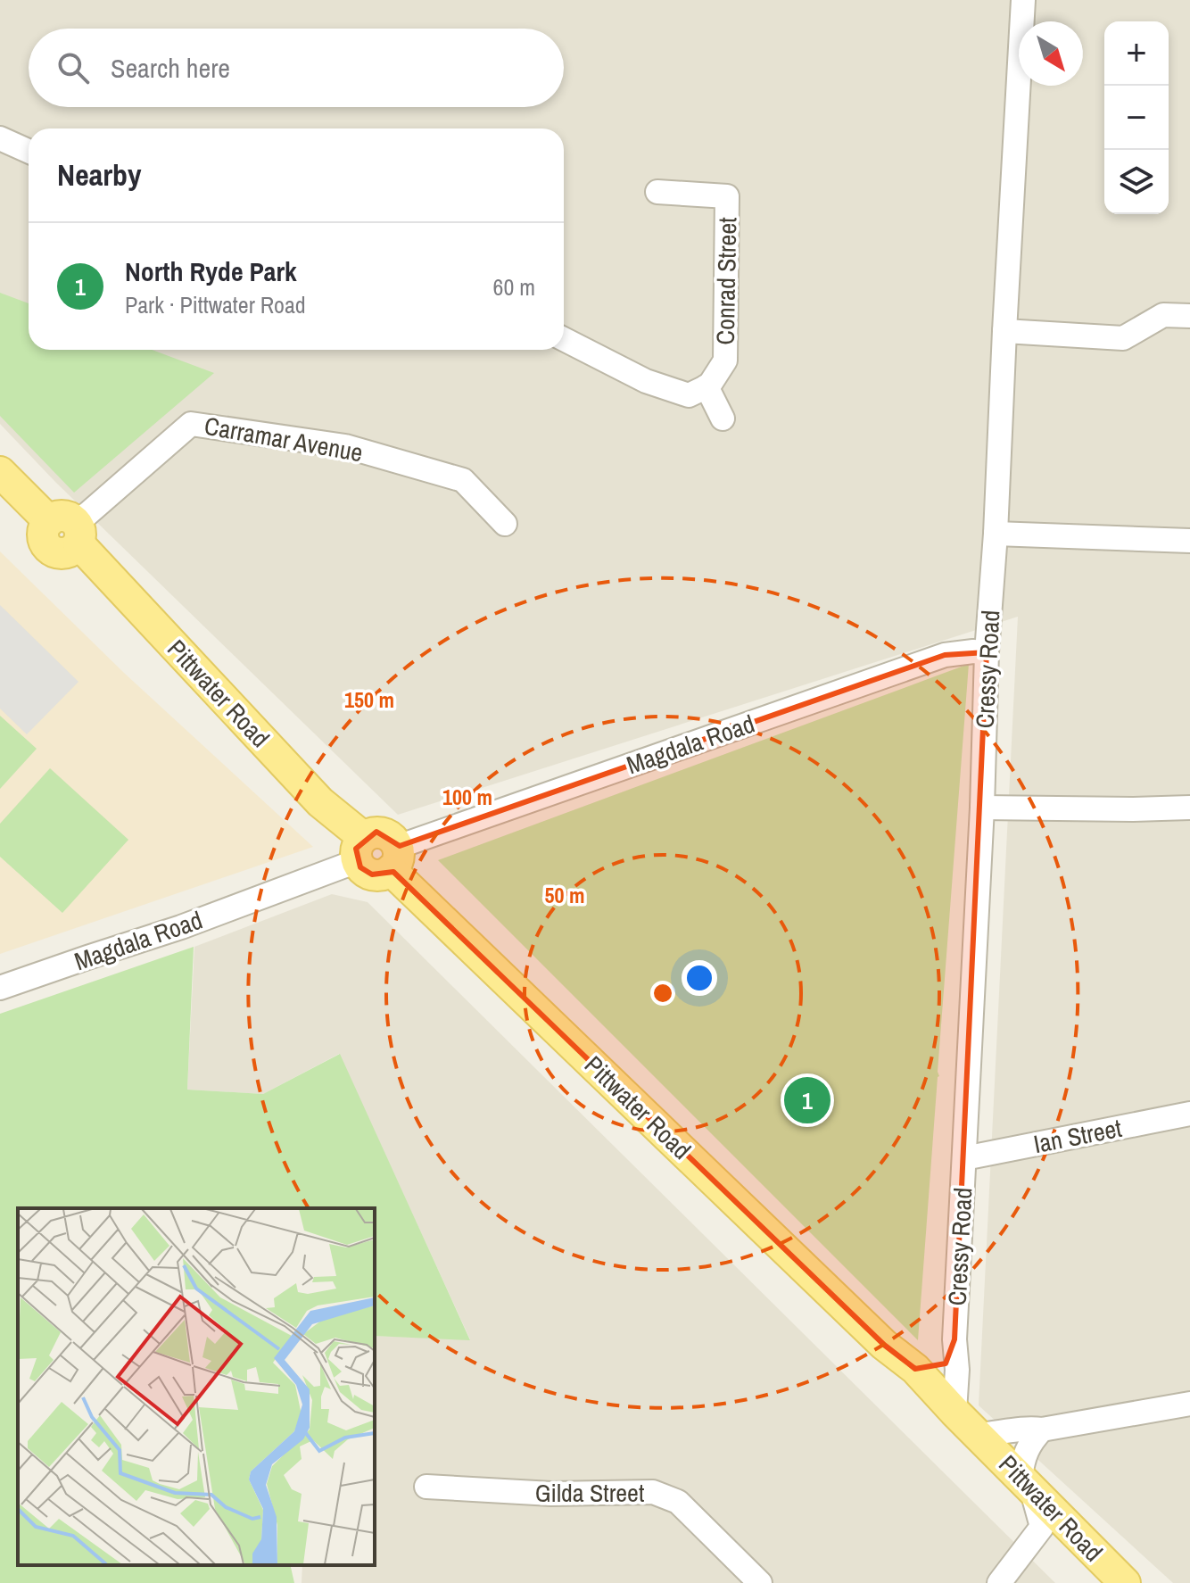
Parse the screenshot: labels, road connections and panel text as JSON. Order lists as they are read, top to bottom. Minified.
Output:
{"streets":{"main road":["Pittwater Road"],"street":["Conrad Street","Carramar Avenue","Cressy Road","Magdala Road","Ian Street","Gilda Street"]},"crossings":[["Carramar Avenue","Pittwater Road"],["Cressy Road","Pittwater Road"],["Cressy Road","Magdala Road"],["Cressy Road","Ian Street"],["Pittwater Road","Magdala Road"]],"north":"bottom right","page":{"map_buttons":["+","−"],"search":"Search here","heading":"Nearby","list":[{"mark":"1","name":"North Ryde Park","note":"Park · Pittwater Road","value":"60 m"}],"pins":"1"},"rings":["150 m","100 m","50 m"]}
